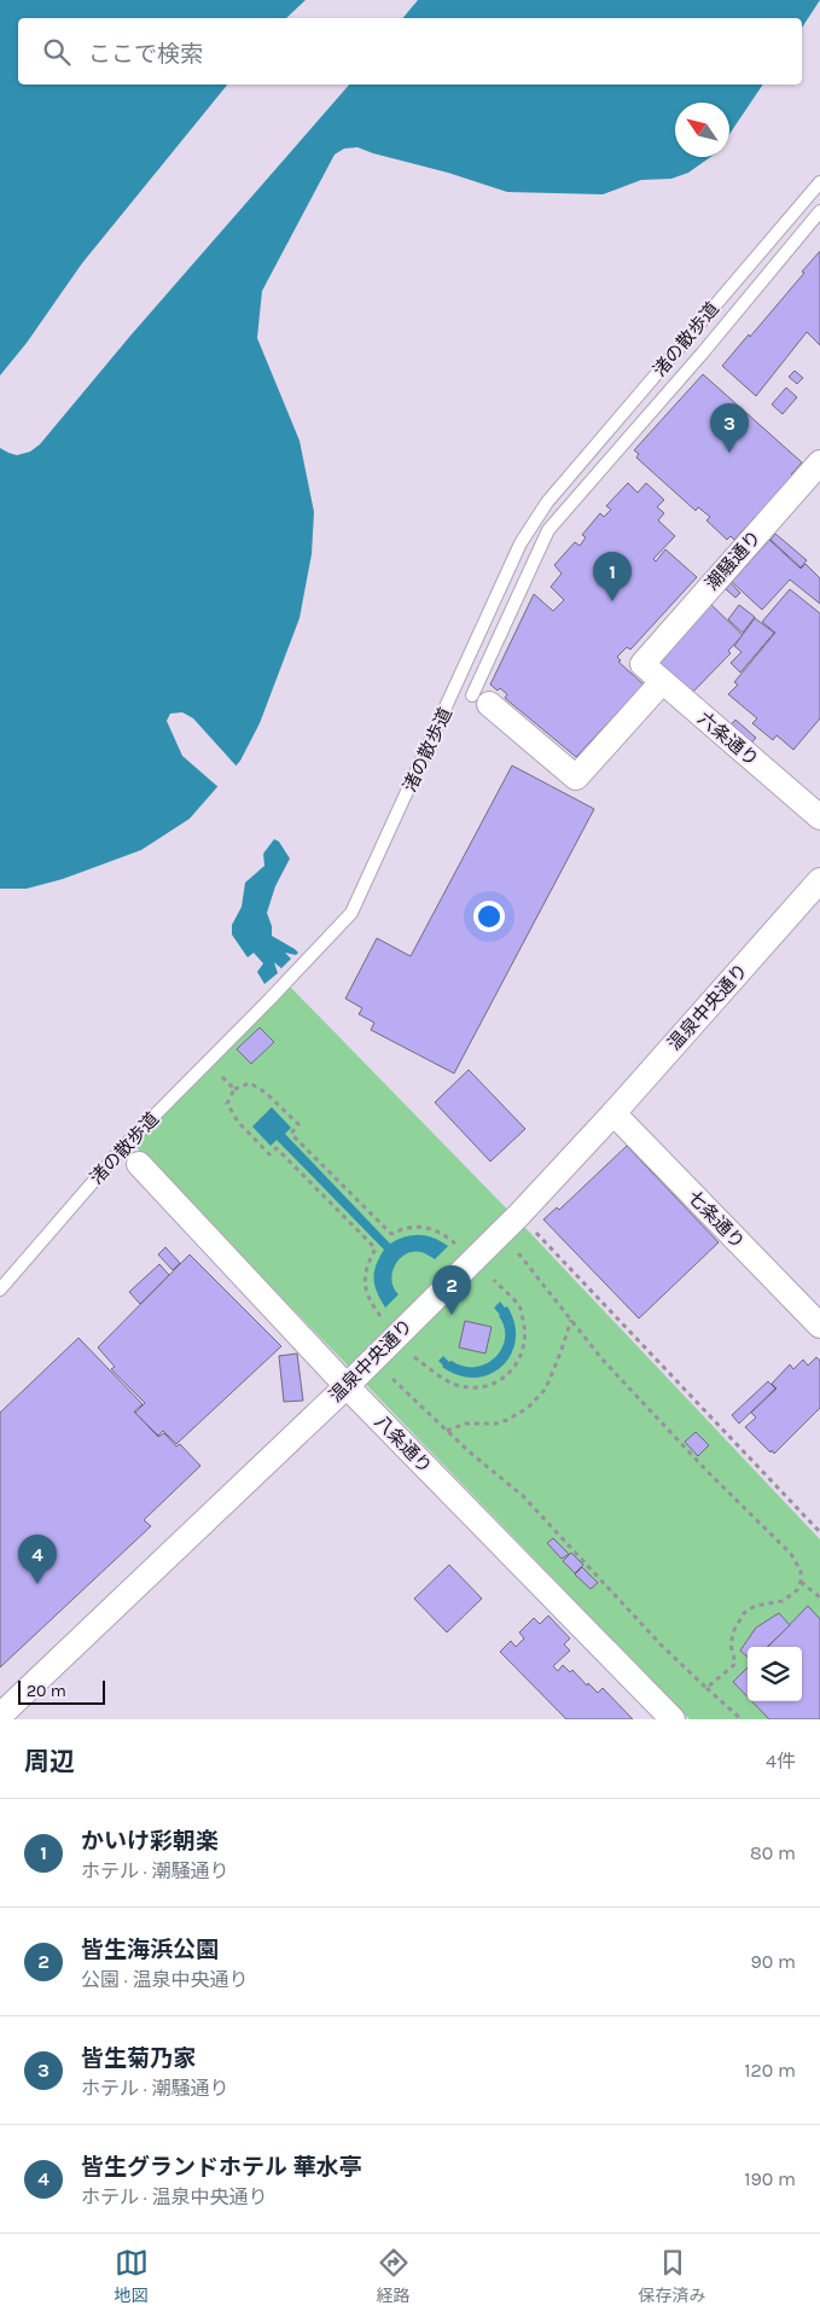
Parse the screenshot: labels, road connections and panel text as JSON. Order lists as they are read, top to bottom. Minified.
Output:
{"streets":{"street":["潮騒通り","六条通り","温泉中央通り","七条通り","八条通り"],"lane":["渚の散歩道"]},"crossings":[["渚の散歩道","八条通り"],["潮騒通り","六条通り"],["温泉中央通り","七条通り"],["温泉中央通り","八条通り"]],"scale_bar":"20 m","north":"top left","page":{"search":"ここで検索","pins":["3","1","2","4"],"scale":"20 m","heading":["周辺","4件"],"list":[{"mark":"1","name":"かいけ彩朝楽","note":"ホテル · 潮騒通り","value":"80 m"},{"mark":"2","name":"皆生海浜公園","note":"公園 · 温泉中央通り","value":"90 m"},{"mark":"3","name":"皆生菊乃家","note":"ホテル · 潮騒通り","value":"120 m"},{"mark":"4","name":"皆生グランドホテル 華水亭","note":"ホテル · 温泉中央通り","value":"190 m"}],"nav":["地図","経路","保存済み"]}}
